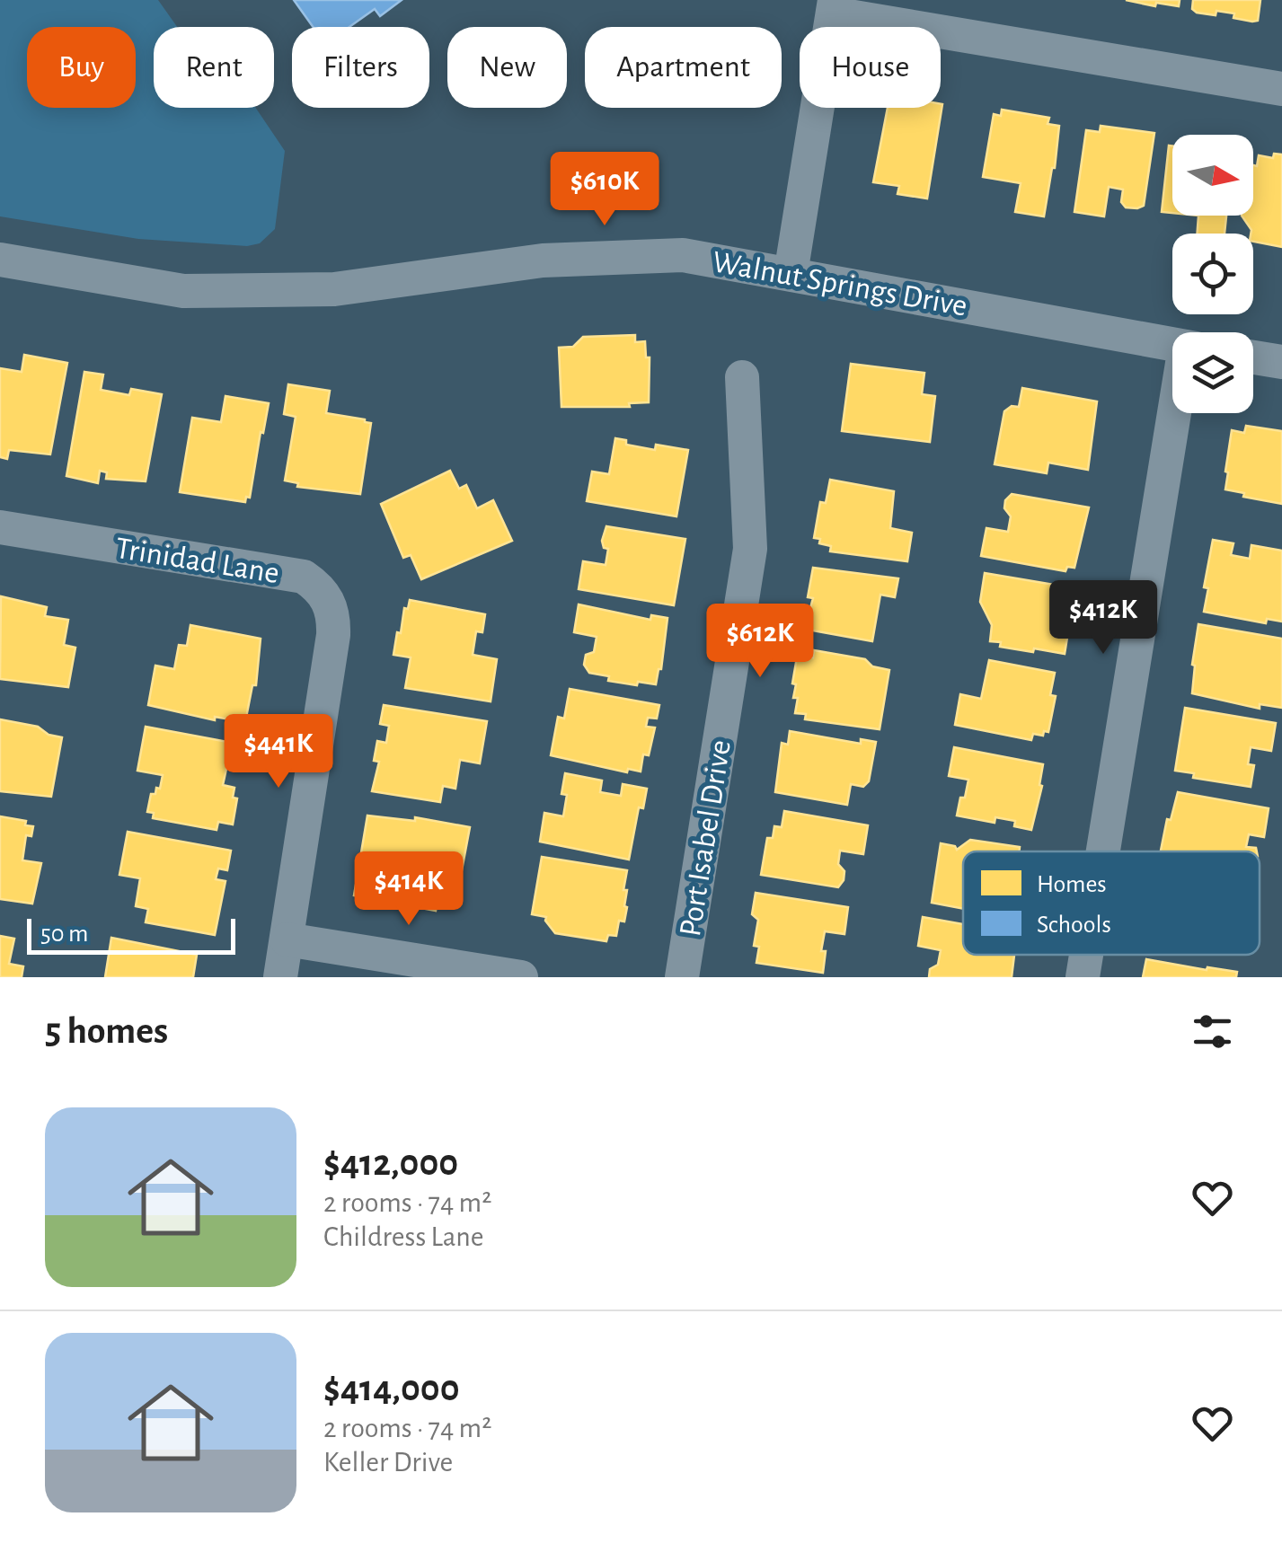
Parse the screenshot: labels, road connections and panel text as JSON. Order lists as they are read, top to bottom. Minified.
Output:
{"streets":{"street":["Walnut Springs Drive","Trinidad Lane","Port Isabel Drive"]},"legend":["Homes","Schools"],"scale_bar":"50 m","north":"right","page":{"chip":["Buy","Rent","Filters","New","Apartment","House"],"price":["$610K","$412K","$612K","$441K","$414K"],"scale":"50 m","heading":"5 homes","list":[{"name":"$412,000","note":"2 rooms · 74 m² · Childress Lane"},{"name":"$414,000","note":"2 rooms · 74 m² · Keller Drive"}]}}
